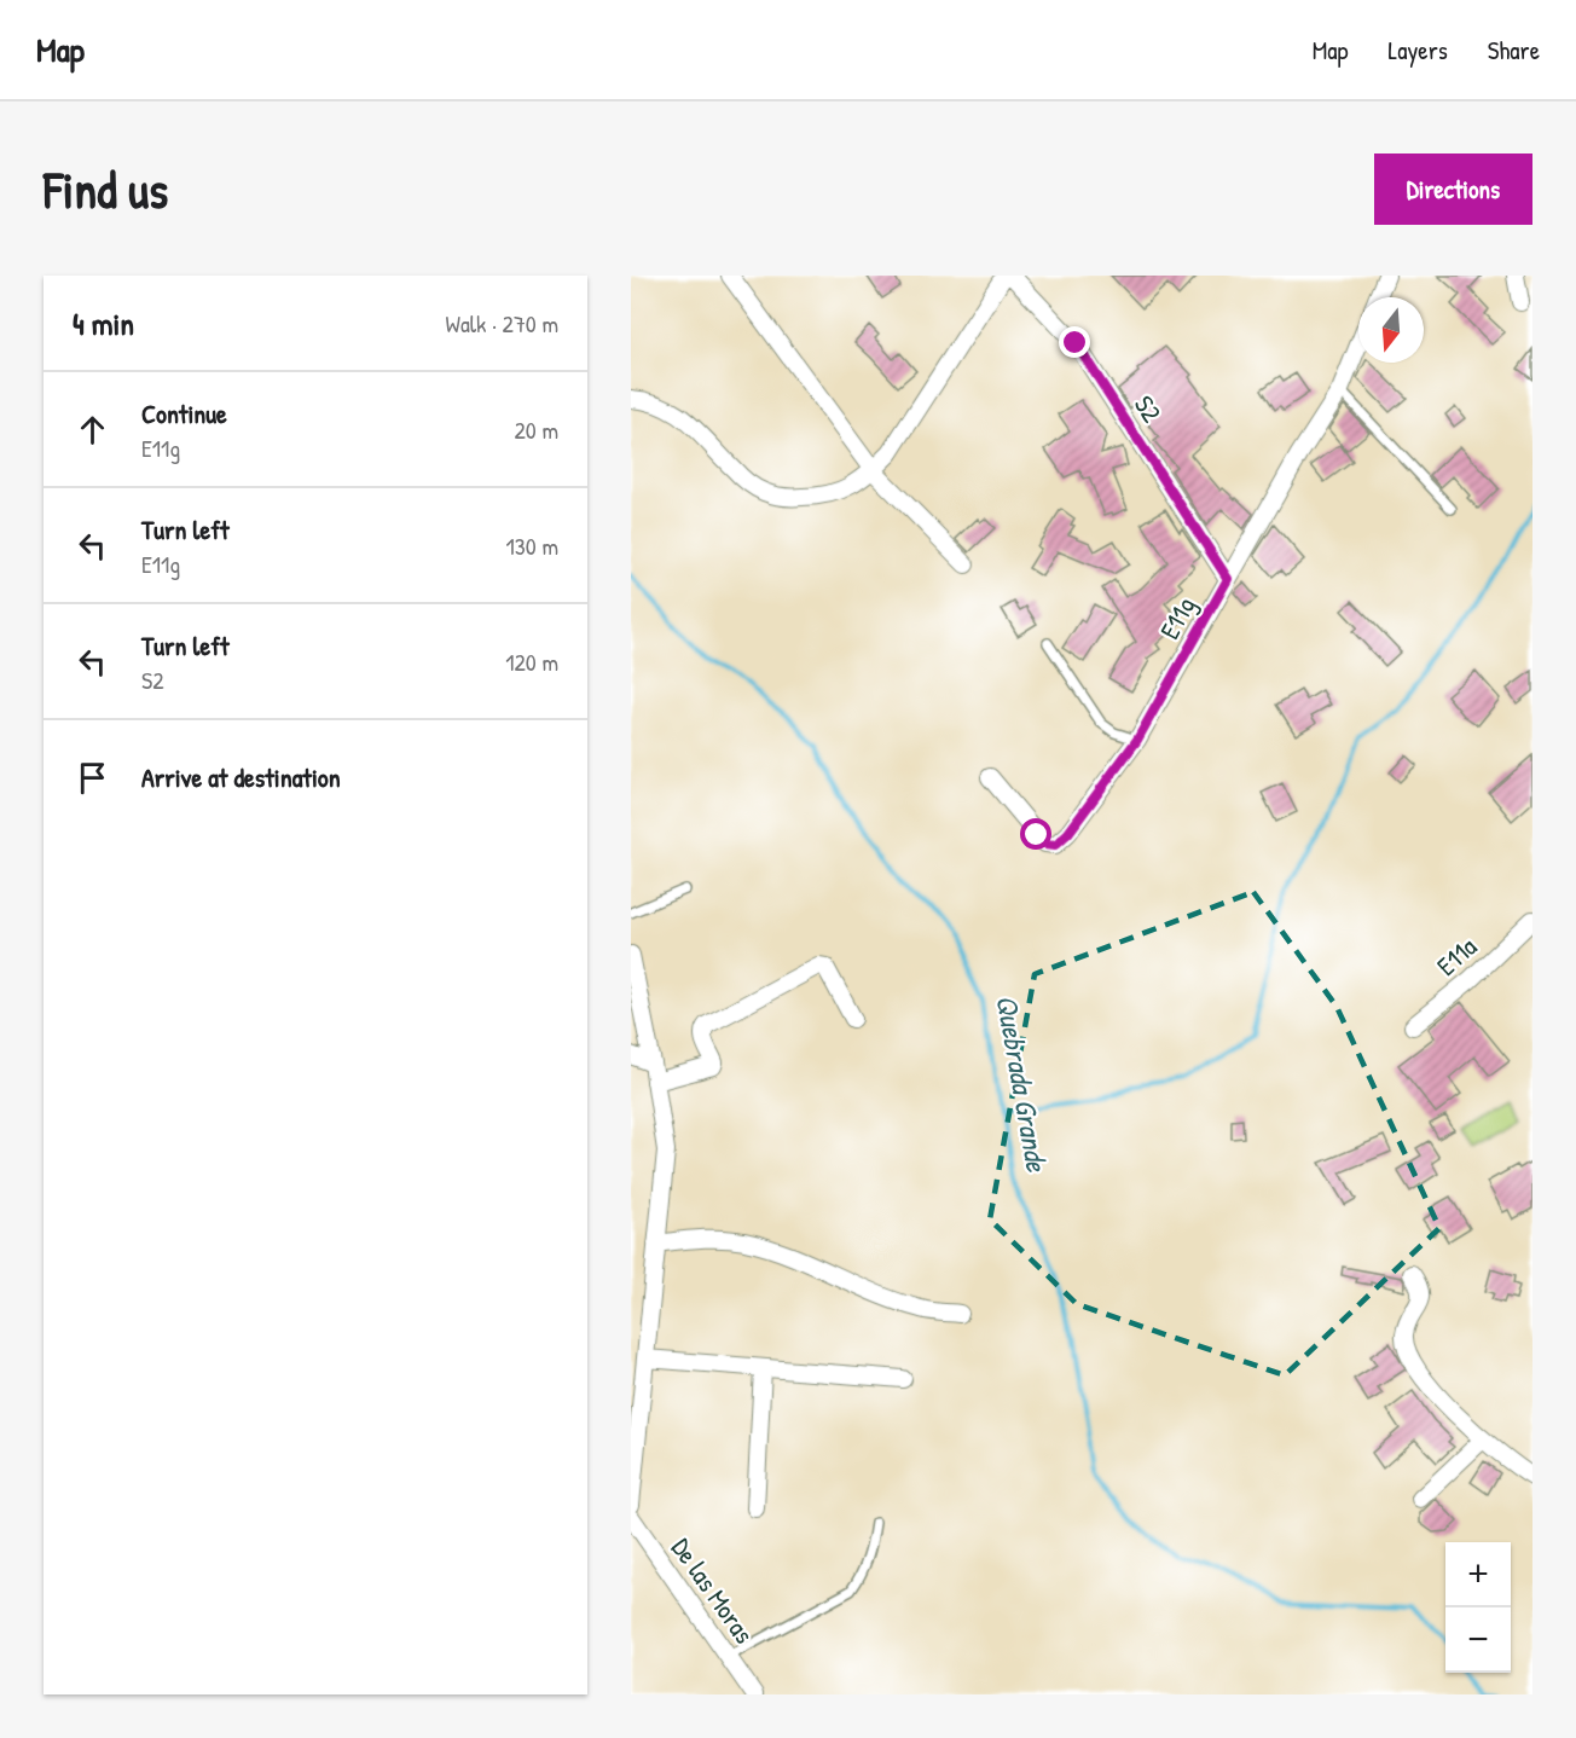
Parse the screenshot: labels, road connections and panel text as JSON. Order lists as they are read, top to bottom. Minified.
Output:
{"streets":{"street":["S2","E11g","E11a","De las Moras"]},"crossings":[["S2","E11g"]],"water":["Quebrada Grande"],"north":"bottom","page":{"header":"Map","nav":["Map","Layers","Share"],"buttons":"Directions","title":"Find us","heading":["4 min","Walk · 270 m"],"list":[["Continue","E11g","20 m"],["Turn left","E11g","130 m"],["Turn left","S2","120 m"],"Arrive at destination"],"map_buttons":["+","−"]}}
